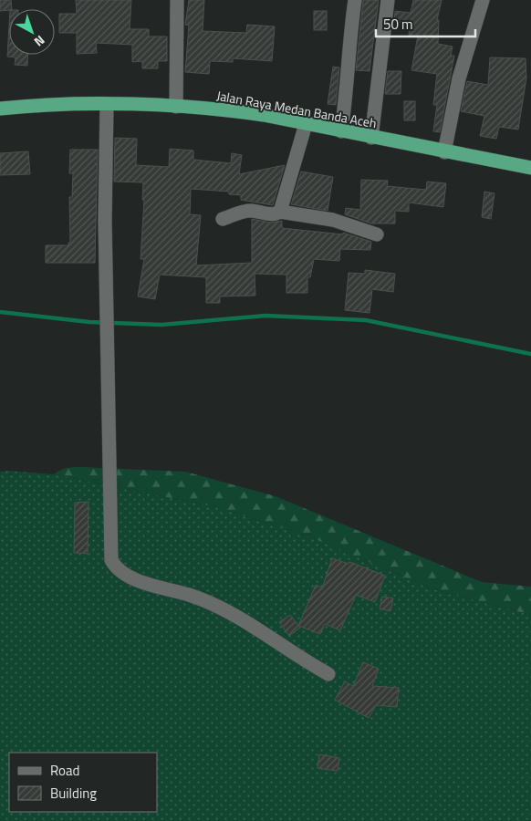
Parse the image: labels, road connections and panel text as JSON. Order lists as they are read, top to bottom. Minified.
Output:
{"streets":{"highway":["Jalan Raya Medan Banda Aceh"]},"legend":["Road","Building"],"scale_bar":"50 m","north":"bottom right"}
